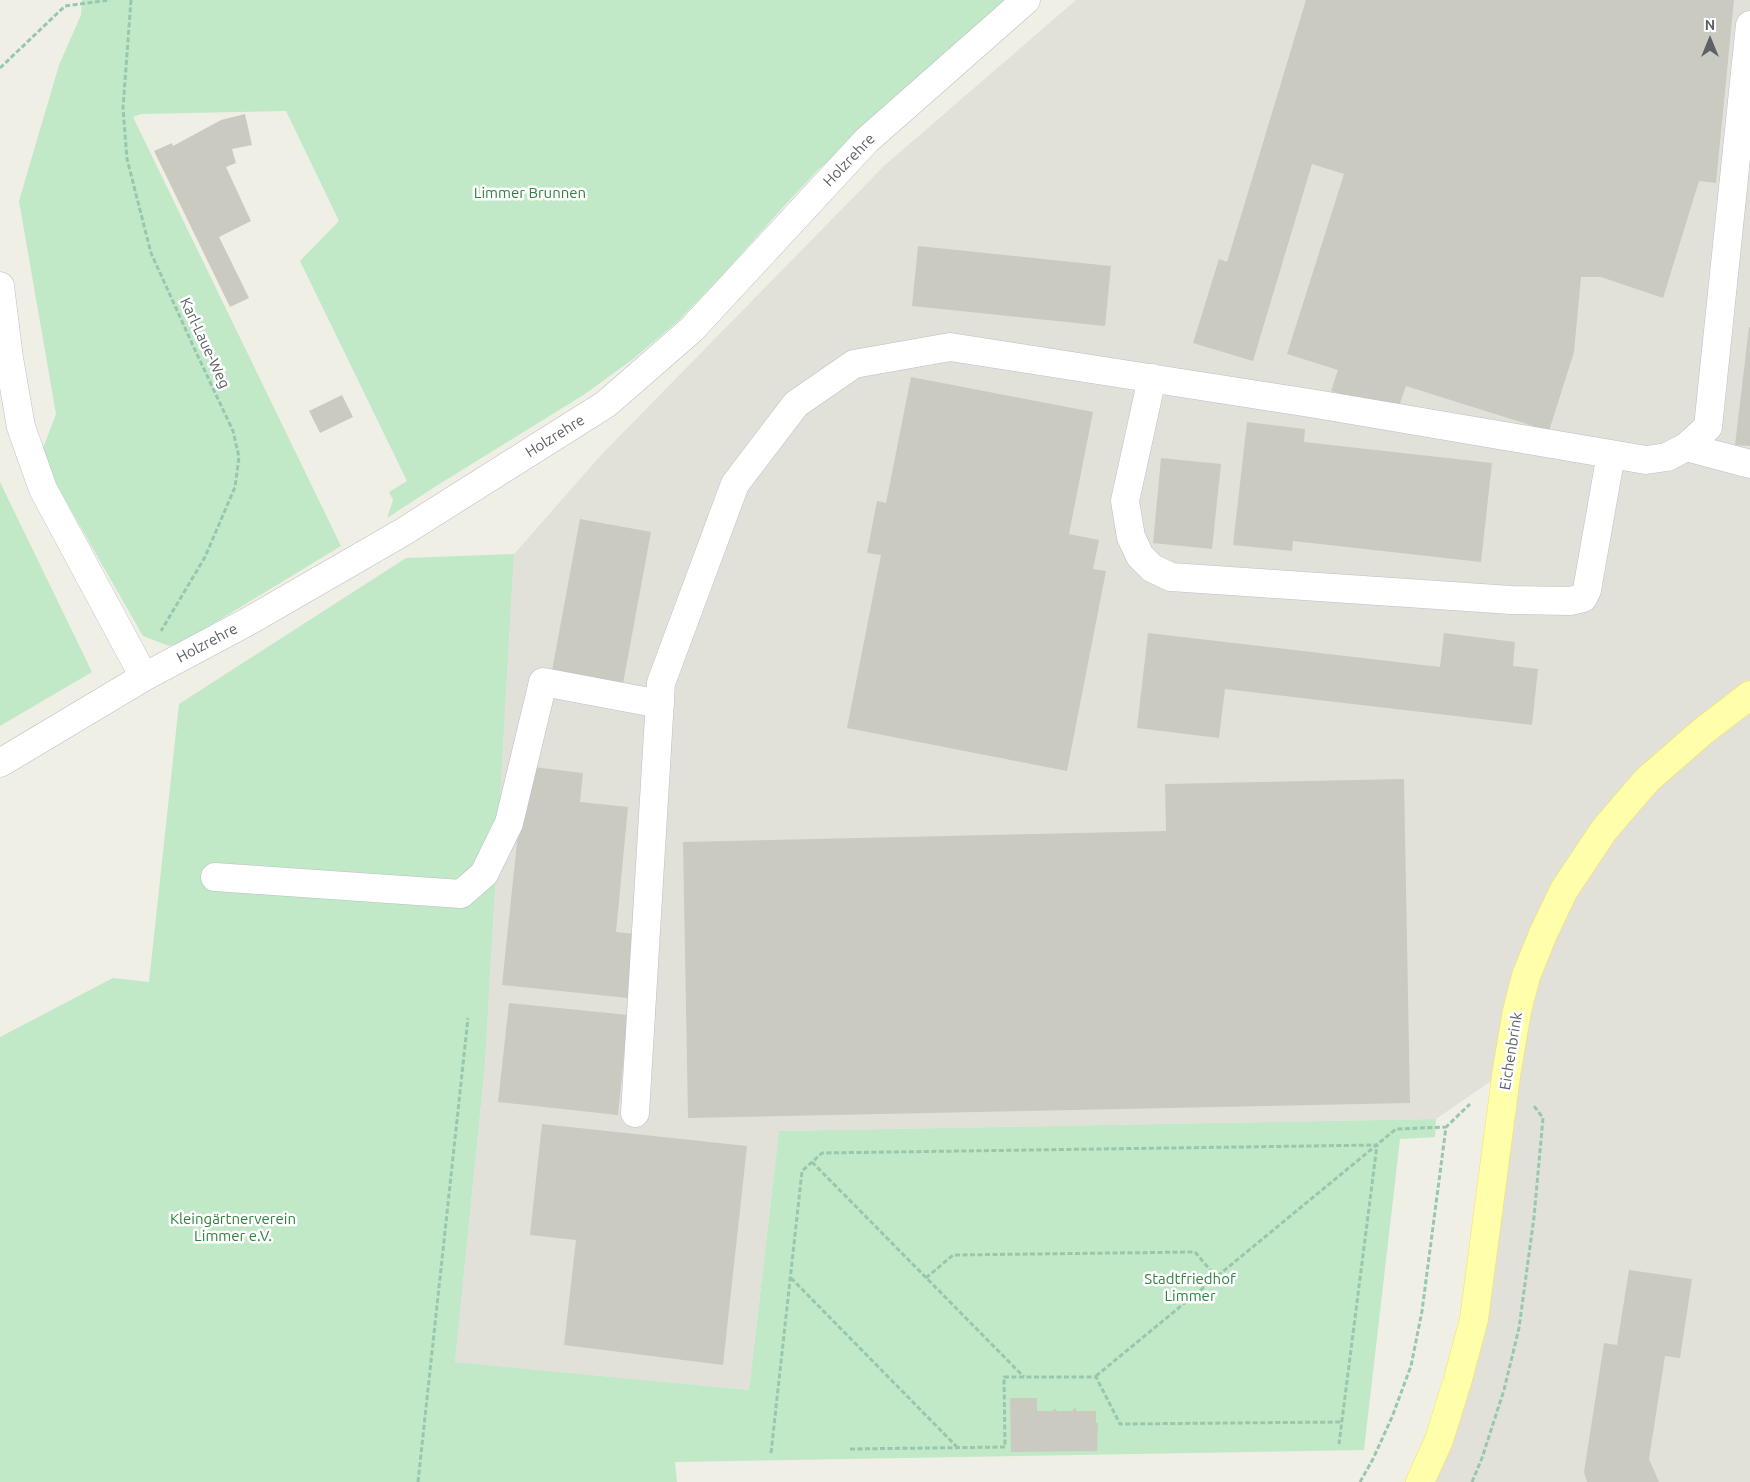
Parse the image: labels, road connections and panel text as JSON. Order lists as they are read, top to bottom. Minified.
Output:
{"streets":{"main road":["Eichenbrink"],"street":["Holzrehre"],"path":["Karl-Laue-Weg"]},"crossings":[["Holzrehre","Karl-Laue-Weg"]],"parks":["Limmer Brunnen","Kleingärtnerverein Limmer e.V.","Stadtfriedhof Limmer"],"north":"top"}
